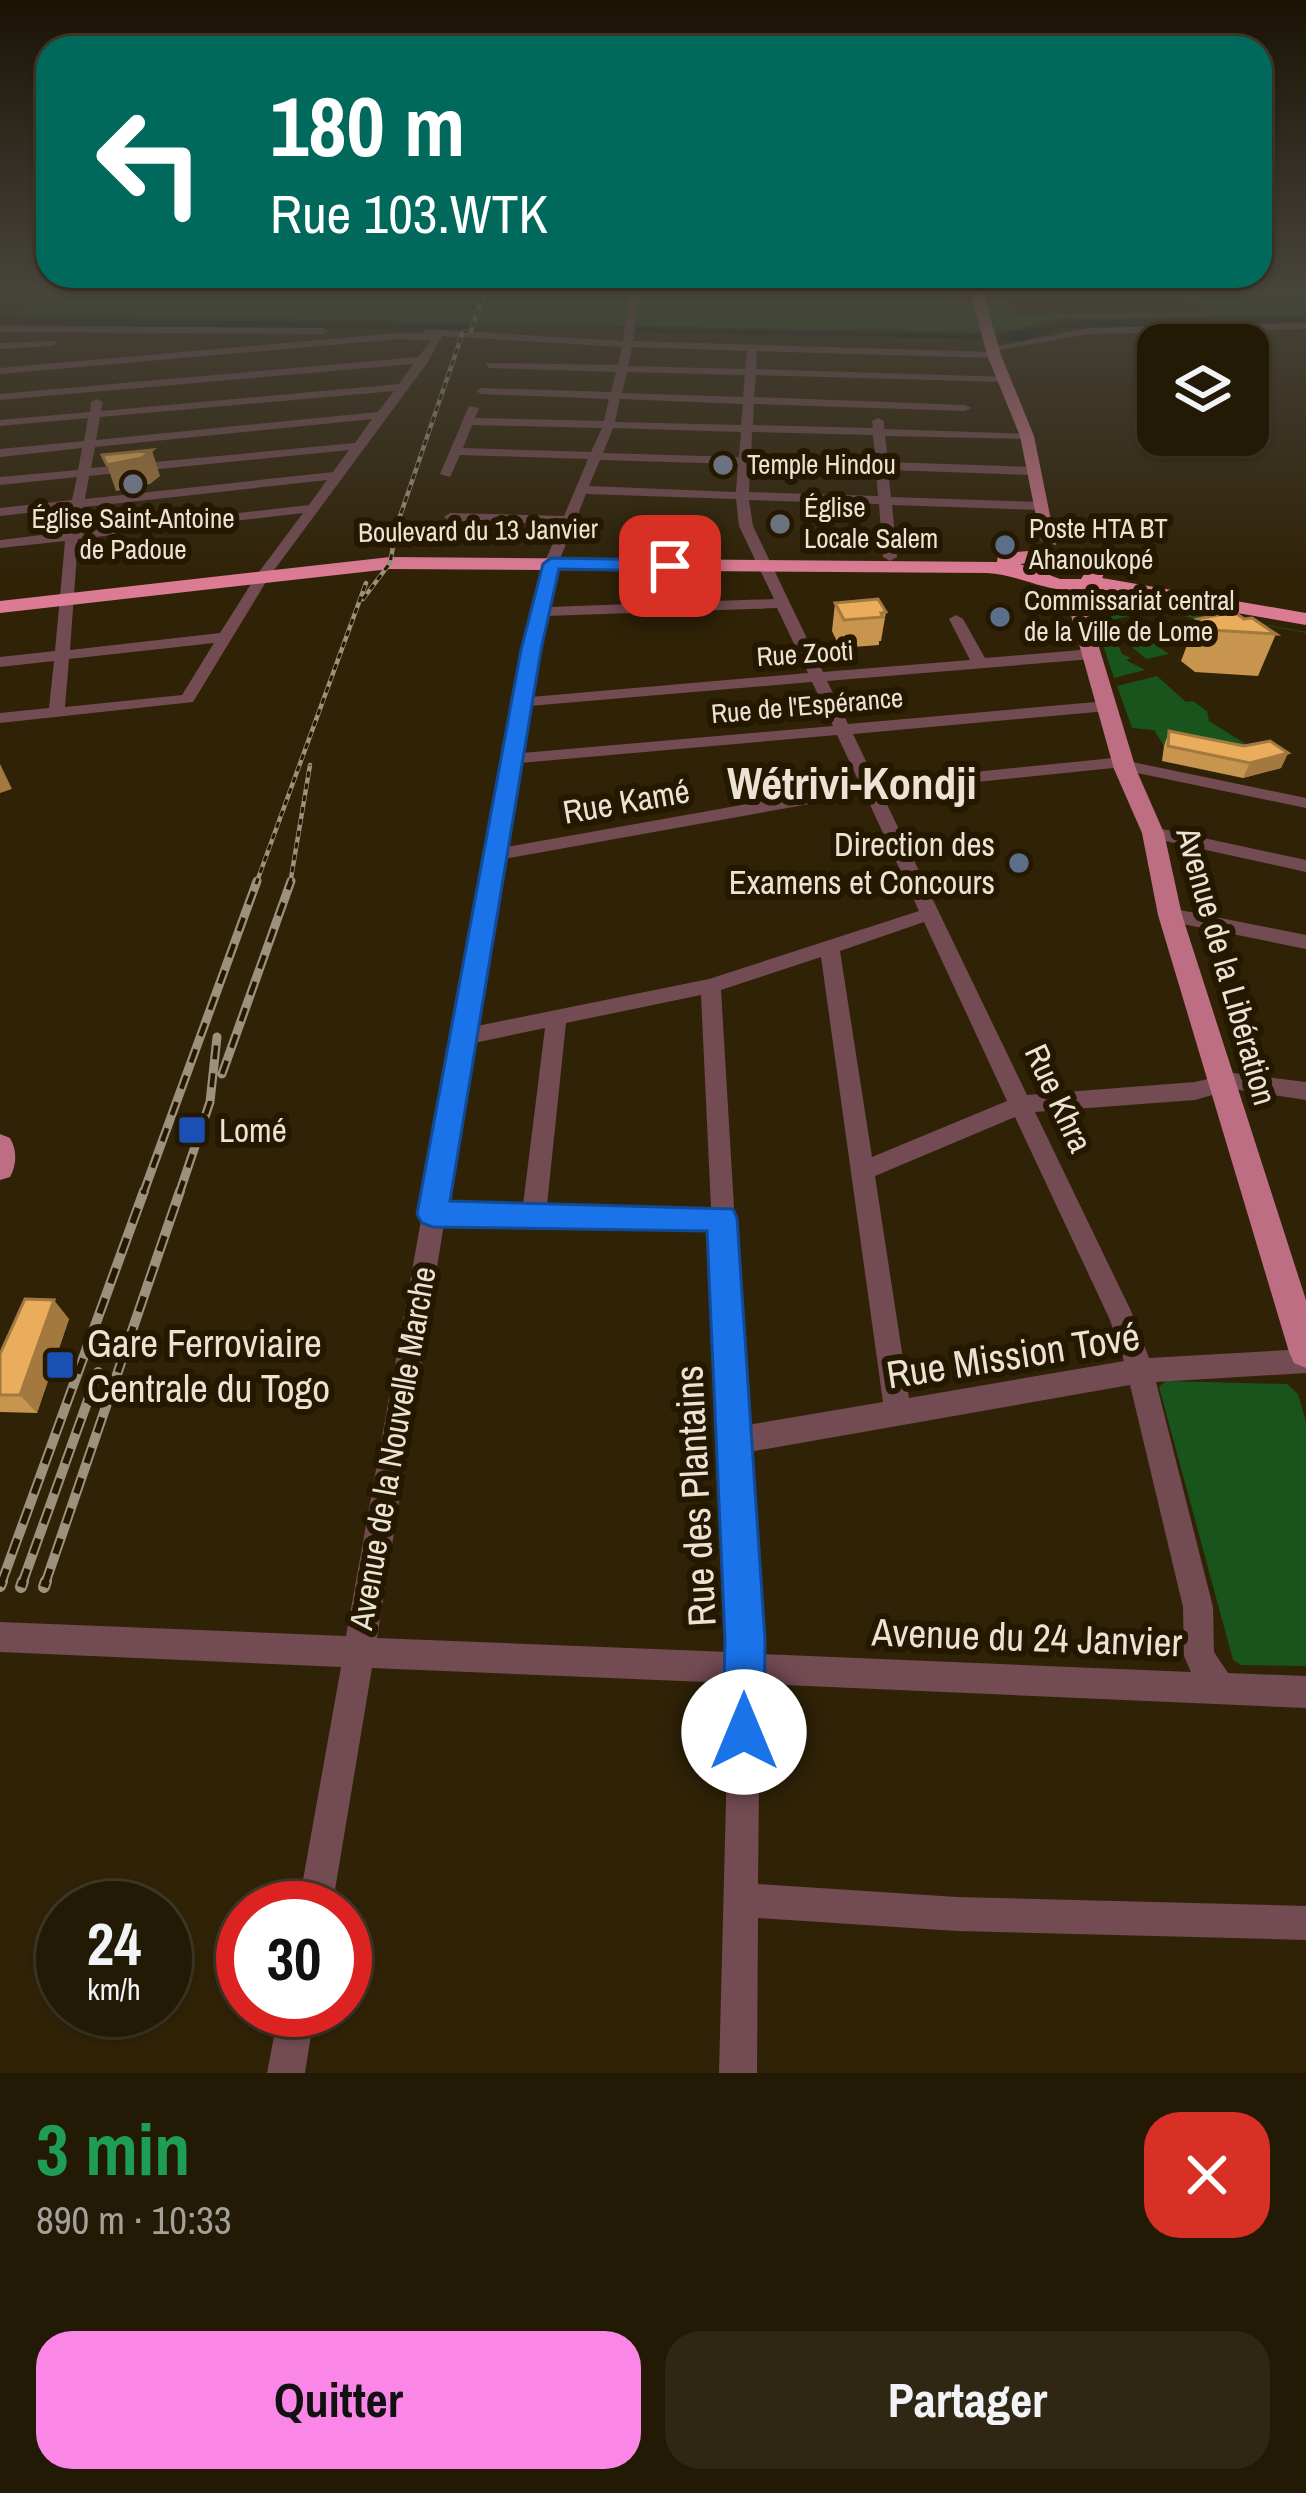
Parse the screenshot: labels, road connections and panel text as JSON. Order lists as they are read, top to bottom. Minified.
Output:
{"streets":{"highway":["Boulevard du 13 Janvier"],"main road":["Avenue de la Libération"],"street":["Rue Zooti","Rue de l'Espérance","Rue Kamé","Rue Khra","Rue Mission Tové","Avenue de la Nouvelle Marche","Rue des Plantains","Avenue du 24 Janvier"]},"crossings":[["Boulevard du 13 Janvier","Rue Khra"],["Boulevard du 13 Janvier","Avenue de la Nouvelle Marche"],["Rue Zooti","Avenue de la Libération"],["Rue Zooti","Rue Khra"],["Rue Zooti","Avenue de la Nouvelle Marche"],["Rue de l'Espérance","Avenue de la Libération"],["Rue de l'Espérance","Rue Khra"],["Rue de l'Espérance","Avenue de la Nouvelle Marche"],["Rue Kamé","Avenue de la Libération"],["Rue Kamé","Rue Khra"],["Rue Kamé","Avenue de la Nouvelle Marche"],["Avenue de la Libération","Rue Mission Tové"],["Rue Khra","Rue Mission Tové"],["Rue Khra","Avenue du 24 Janvier"],["Rue Mission Tové","Rue des Plantains"],["Avenue de la Nouvelle Marche","Avenue du 24 Janvier"],["Rue des Plantains","Avenue du 24 Janvier"]],"districts":["Wétrivi-Kondji"],"places":{"other":["Temple Hindou","Église Saint-Antoine de Padoue","Église Locale Salem","Poste HTA BT Ahanoukopé","Commissariat central de la Ville de Lome","Direction des Examens et Concours"],"transit":["Lomé","Gare Ferroviaire Centrale du Togo"]},"page":{"turn":["180 m","Rue 103.WTK"],"speed":"24 km/h","limit":"30","heading":["3 min","890 m · 10:33"],"buttons":["Quitter","Partager"]}}
